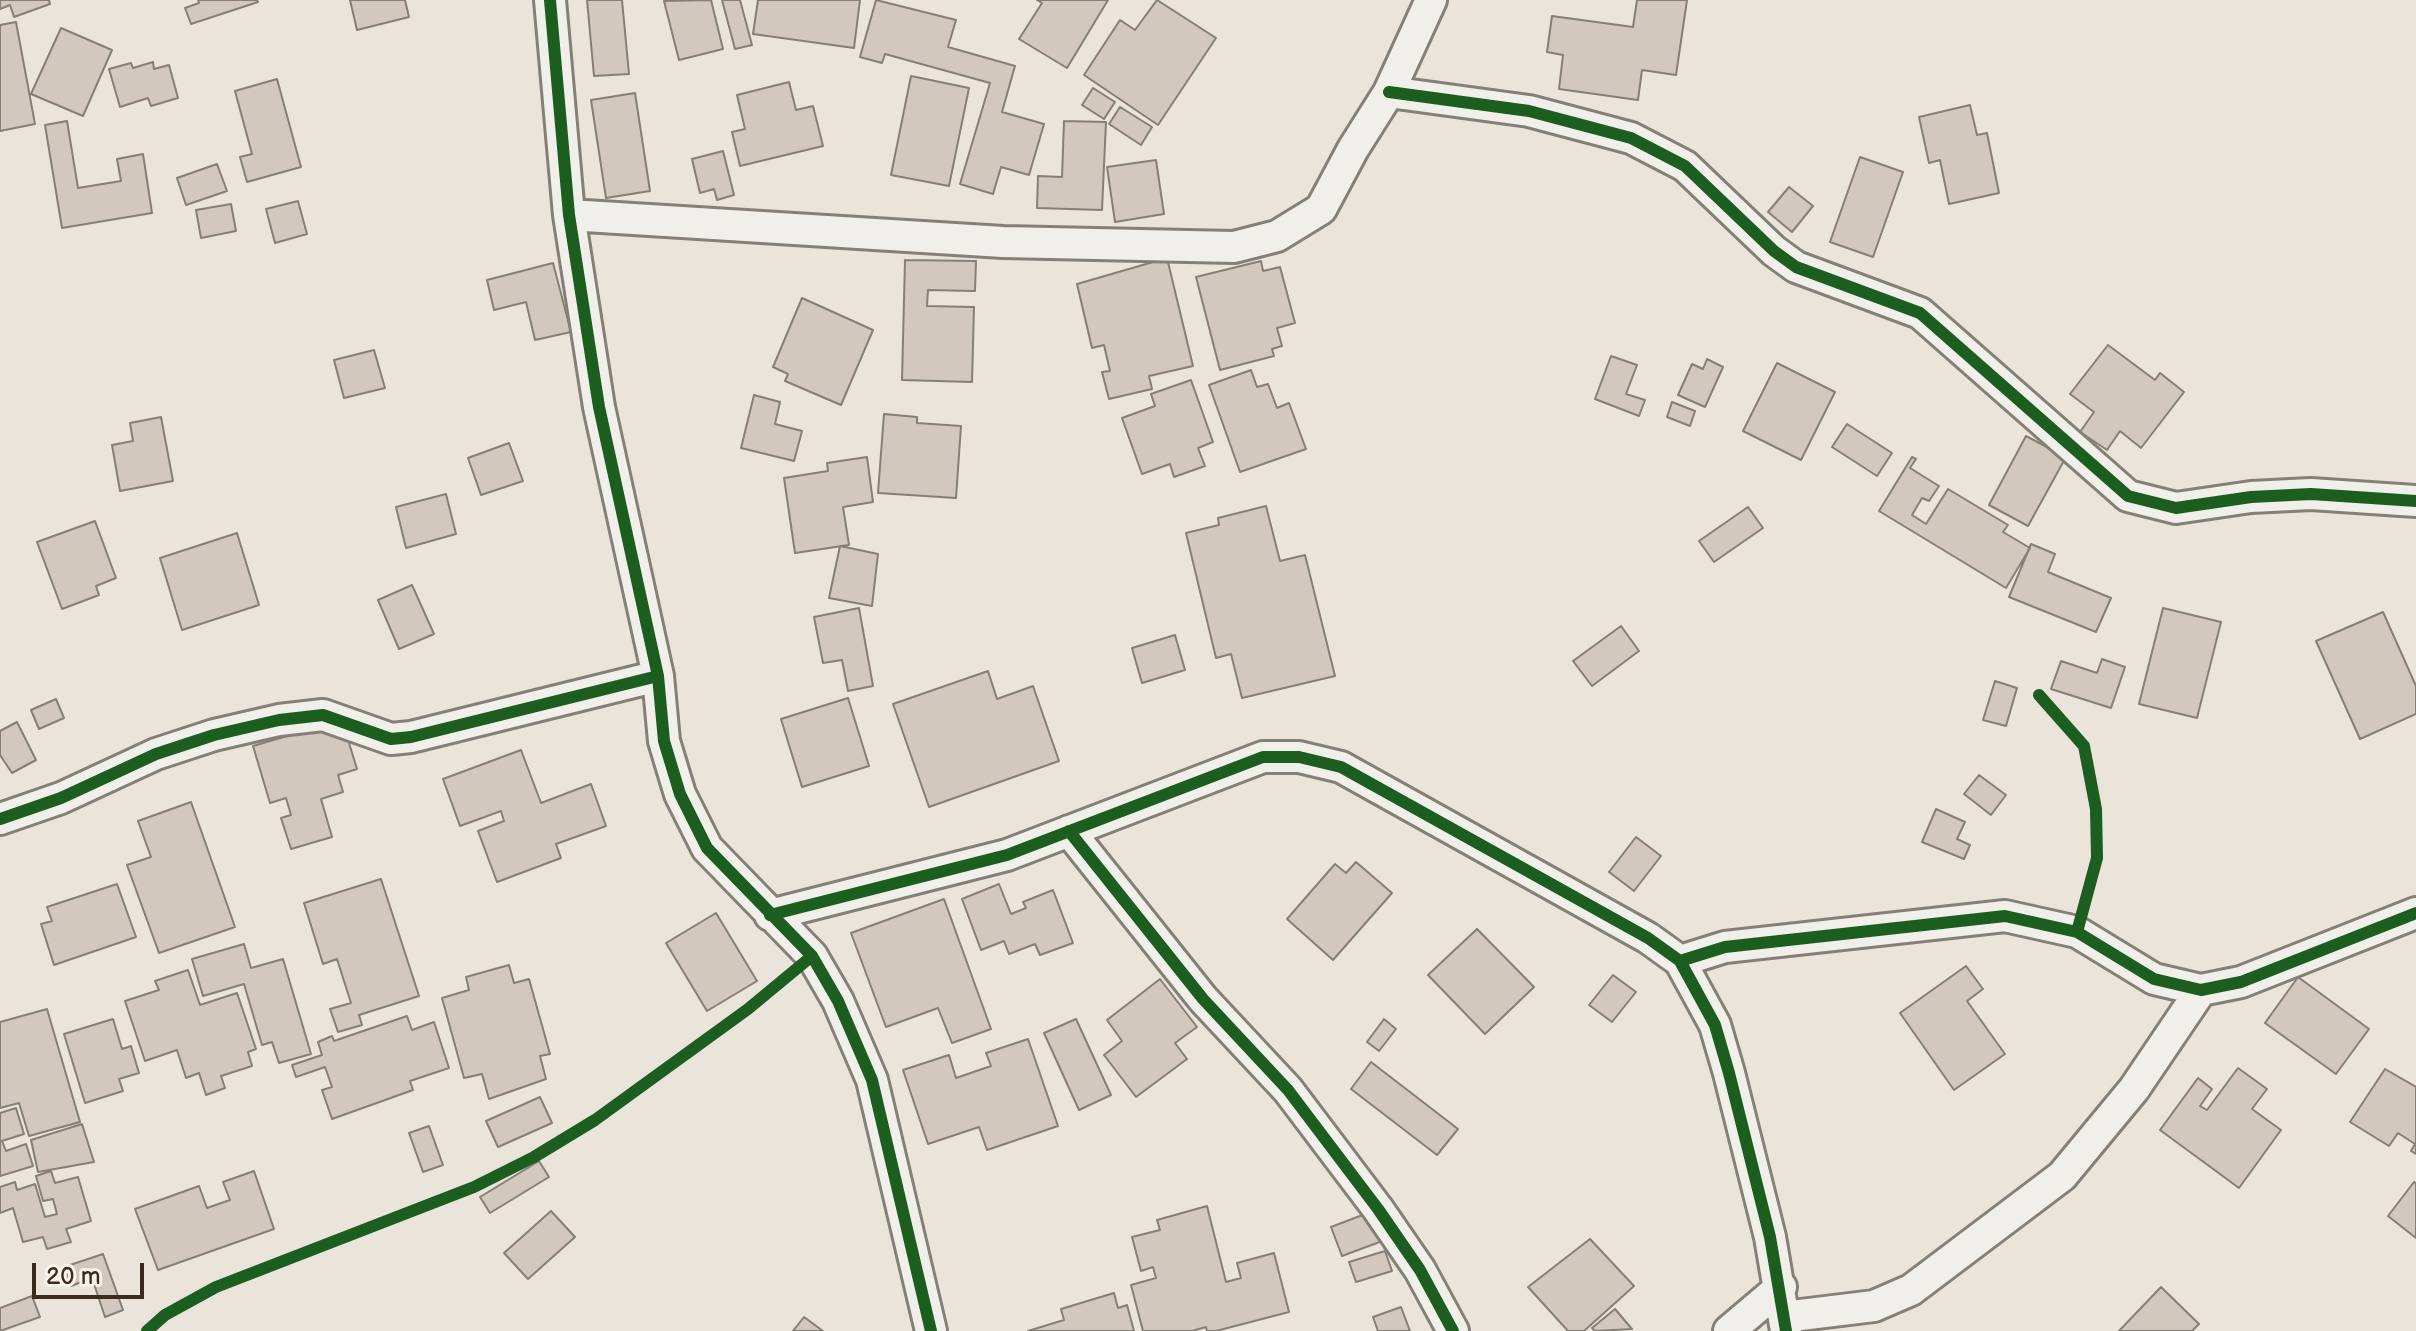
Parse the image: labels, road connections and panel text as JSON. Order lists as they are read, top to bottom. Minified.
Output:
{"scale_bar":"20 m"}
